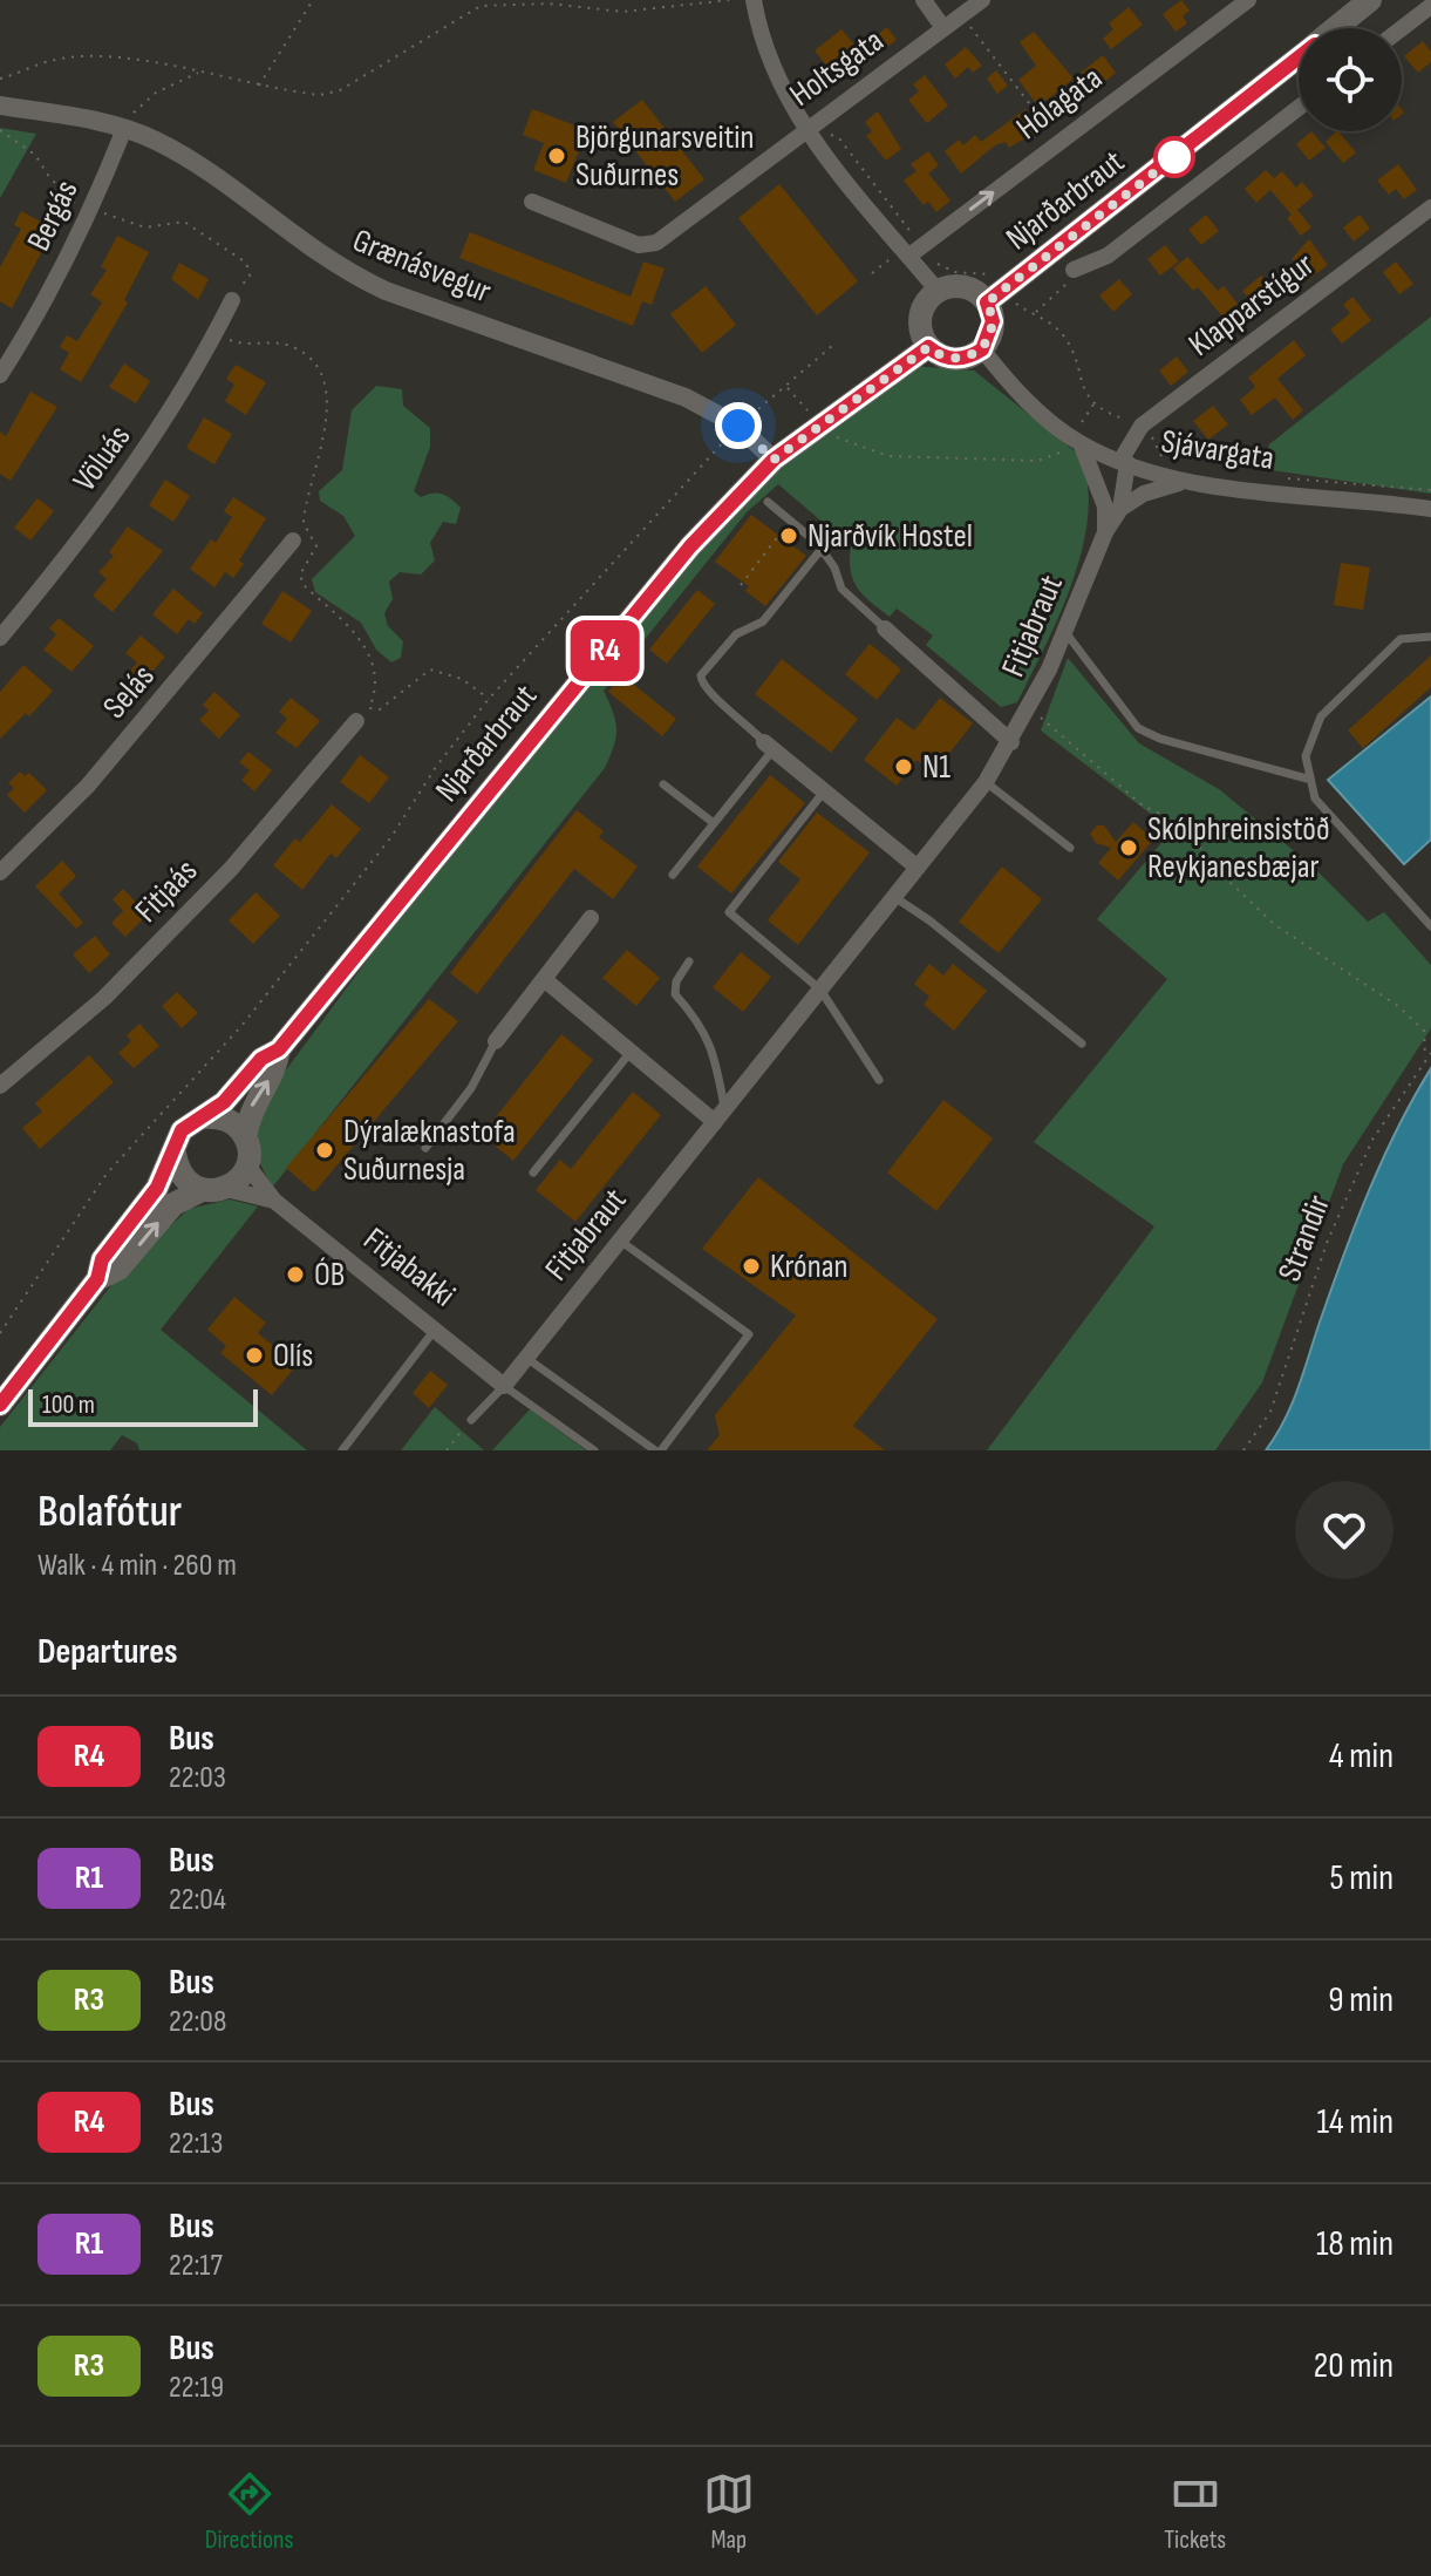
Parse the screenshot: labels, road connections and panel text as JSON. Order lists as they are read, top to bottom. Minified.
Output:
{"streets":{"main road":["Njarðarbraut"],"street":["Holtsgata","Hólagata","Bergás","Grænásvegur","Klapparstígur","Sjávargata","Völuás","Fitjabraut","Selás","Fitjaás","Fitjabakki"],"path":["Strandir"]},"crossings":[["Njarðarbraut","Grænásvegur"],["Njarðarbraut","Sjávargata"],["Njarðarbraut","Fitjabakki"],["Bergás","Grænásvegur"],["Klapparstígur","Sjávargata"],["Klapparstígur","Fitjabraut"],["Sjávargata","Fitjabraut"],["Fitjabraut","Fitjabakki"]],"places":["Björgunarsveitin Suðurnes","Njarðvík Hostel","N1","Skólphreinsistöð Reykjanesbæjar","Dýralæknastofa Suðurnesja","Krónan","ÓB","Olís"],"lines":["bus line R4"],"scale_bar":"100 m","page":{"on_map":"R4","scale":"100 m","heading":[["Bolafótur","Walk · 4 min · 260 m"],"Departures"],"list":[{"mark":"R4","name":"Bus","note":"22:03","value":"4 min"},{"mark":"R1","name":"Bus","note":"22:04","value":"5 min"},{"mark":"R3","name":"Bus","note":"22:08","value":"9 min"},{"mark":"R4","name":"Bus","note":"22:13","value":"14 min"},{"mark":"R1","name":"Bus","note":"22:17","value":"18 min"},{"mark":"R3","name":"Bus","note":"22:19","value":"20 min"}],"tabs":["Directions","Map","Tickets"]}}
